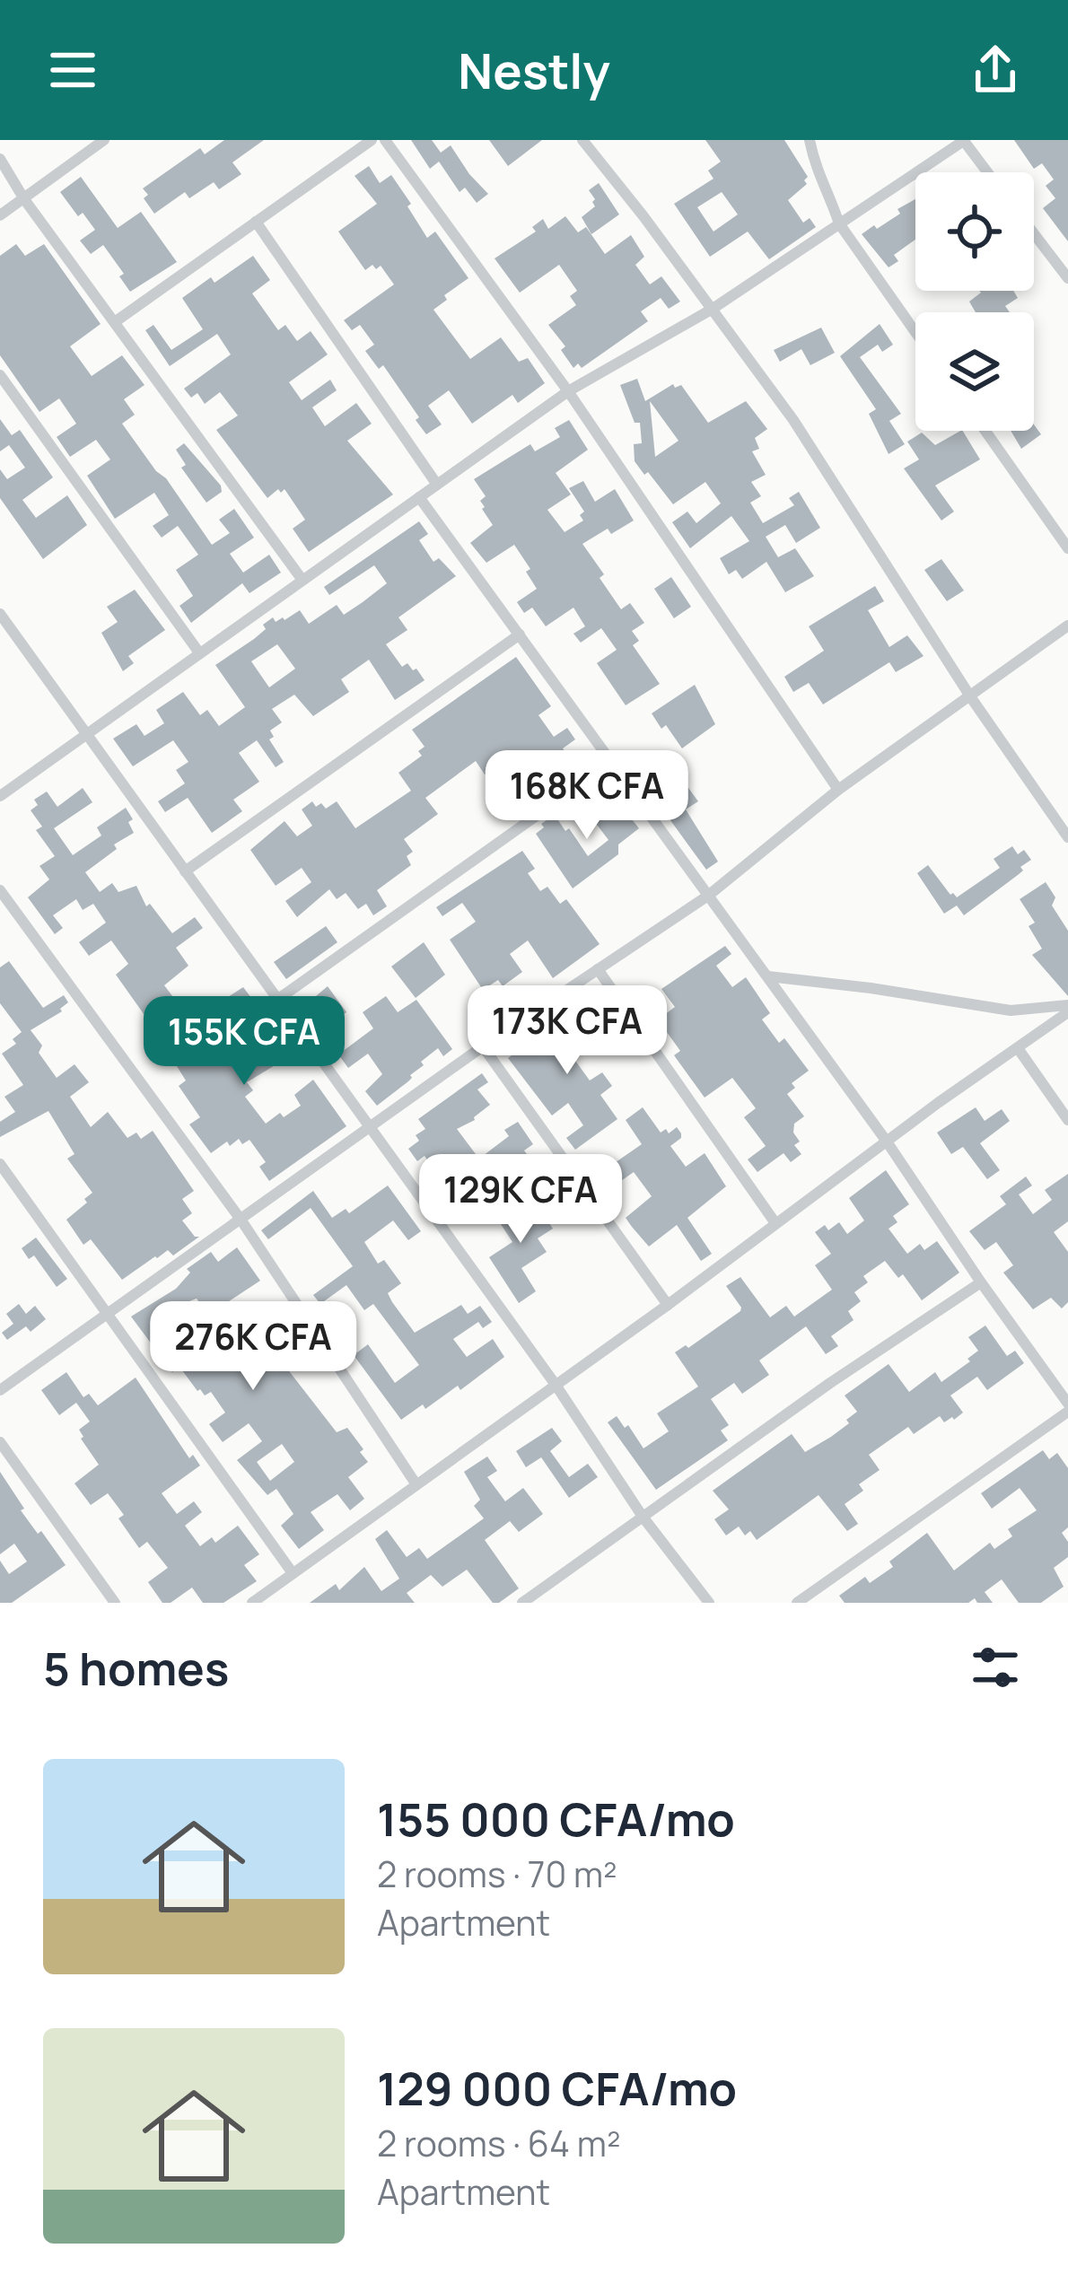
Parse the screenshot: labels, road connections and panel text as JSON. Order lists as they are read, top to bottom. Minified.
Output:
{"page":{"header":"Nestly","price":["168K CFA","173K CFA","155K CFA","129K CFA","276K CFA"],"heading":"5 homes","list":[{"name":"155 000 CFA/mo","note":"2 rooms · 70 m² · Apartment"},{"name":"129 000 CFA/mo","note":"2 rooms · 64 m² · Apartment"}]}}
